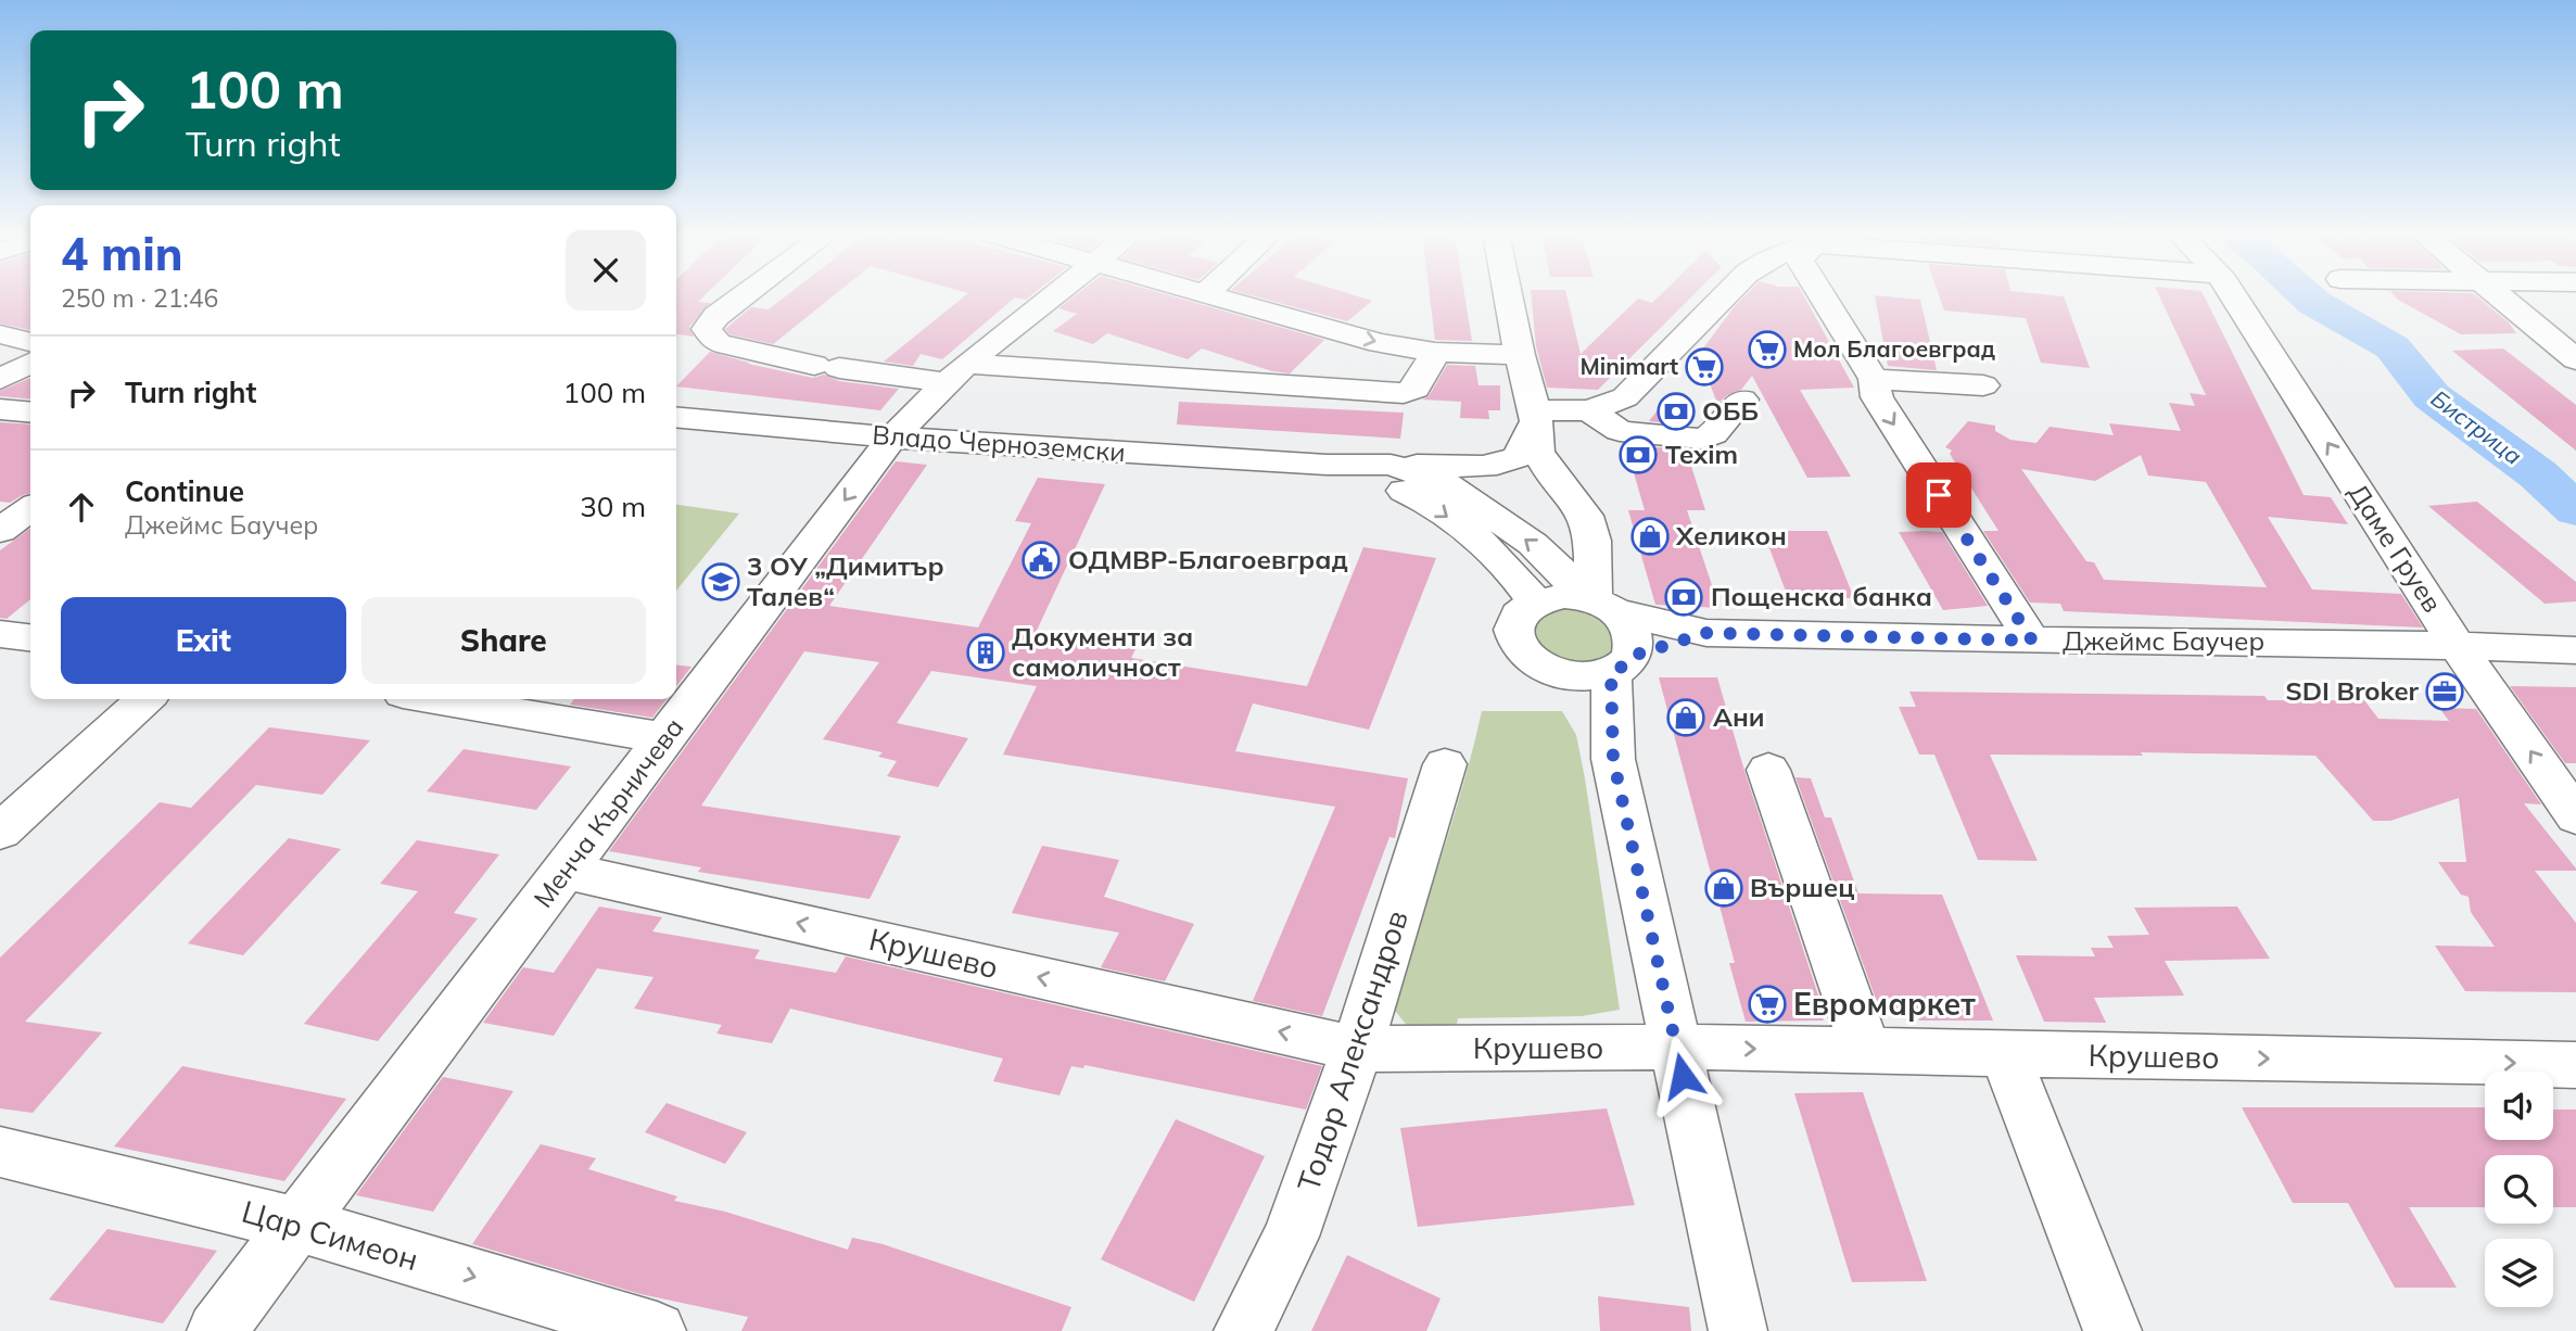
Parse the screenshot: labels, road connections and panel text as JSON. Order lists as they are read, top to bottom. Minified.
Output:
{"streets":{"street":["Владо Черноземски","Даме Груев","Джеймс Баучер","Менча Кърничева","Крушево","Тодор Александров","Цар Симеон"]},"crossings":[["Владо Черноземски","Менча Кърничева"],["Даме Груев","Джеймс Баучер"],["Менча Кърничева","Крушево"],["Менча Кърничева","Цар Симеон"],["Крушево","Тодор Александров"]],"one_way":["Цар Симеон"],"water":["Бистрица"],"places":{"supermarket":["Мол Благоевград","Minimart","Евромаркет"],"bank":["ОББ","Texim","Пощенска банка"],"shop":["Хеликон","Ани","Вършец"],"public building":["ОДМВР-Благоевград"],"school or university":["3 ОУ „Димитър Талев“"],"building":["Документи за самоличност"],"office":["SDI Broker"]},"page":{"turn":["100 m","Turn right"],"heading":["4 min","250 m · 21:46"],"list":[{"name":"Turn right","value":"100 m"},{"name":"Continue","note":"Джеймс Баучер","value":"30 m"}],"buttons":["Exit","Share"]}}
